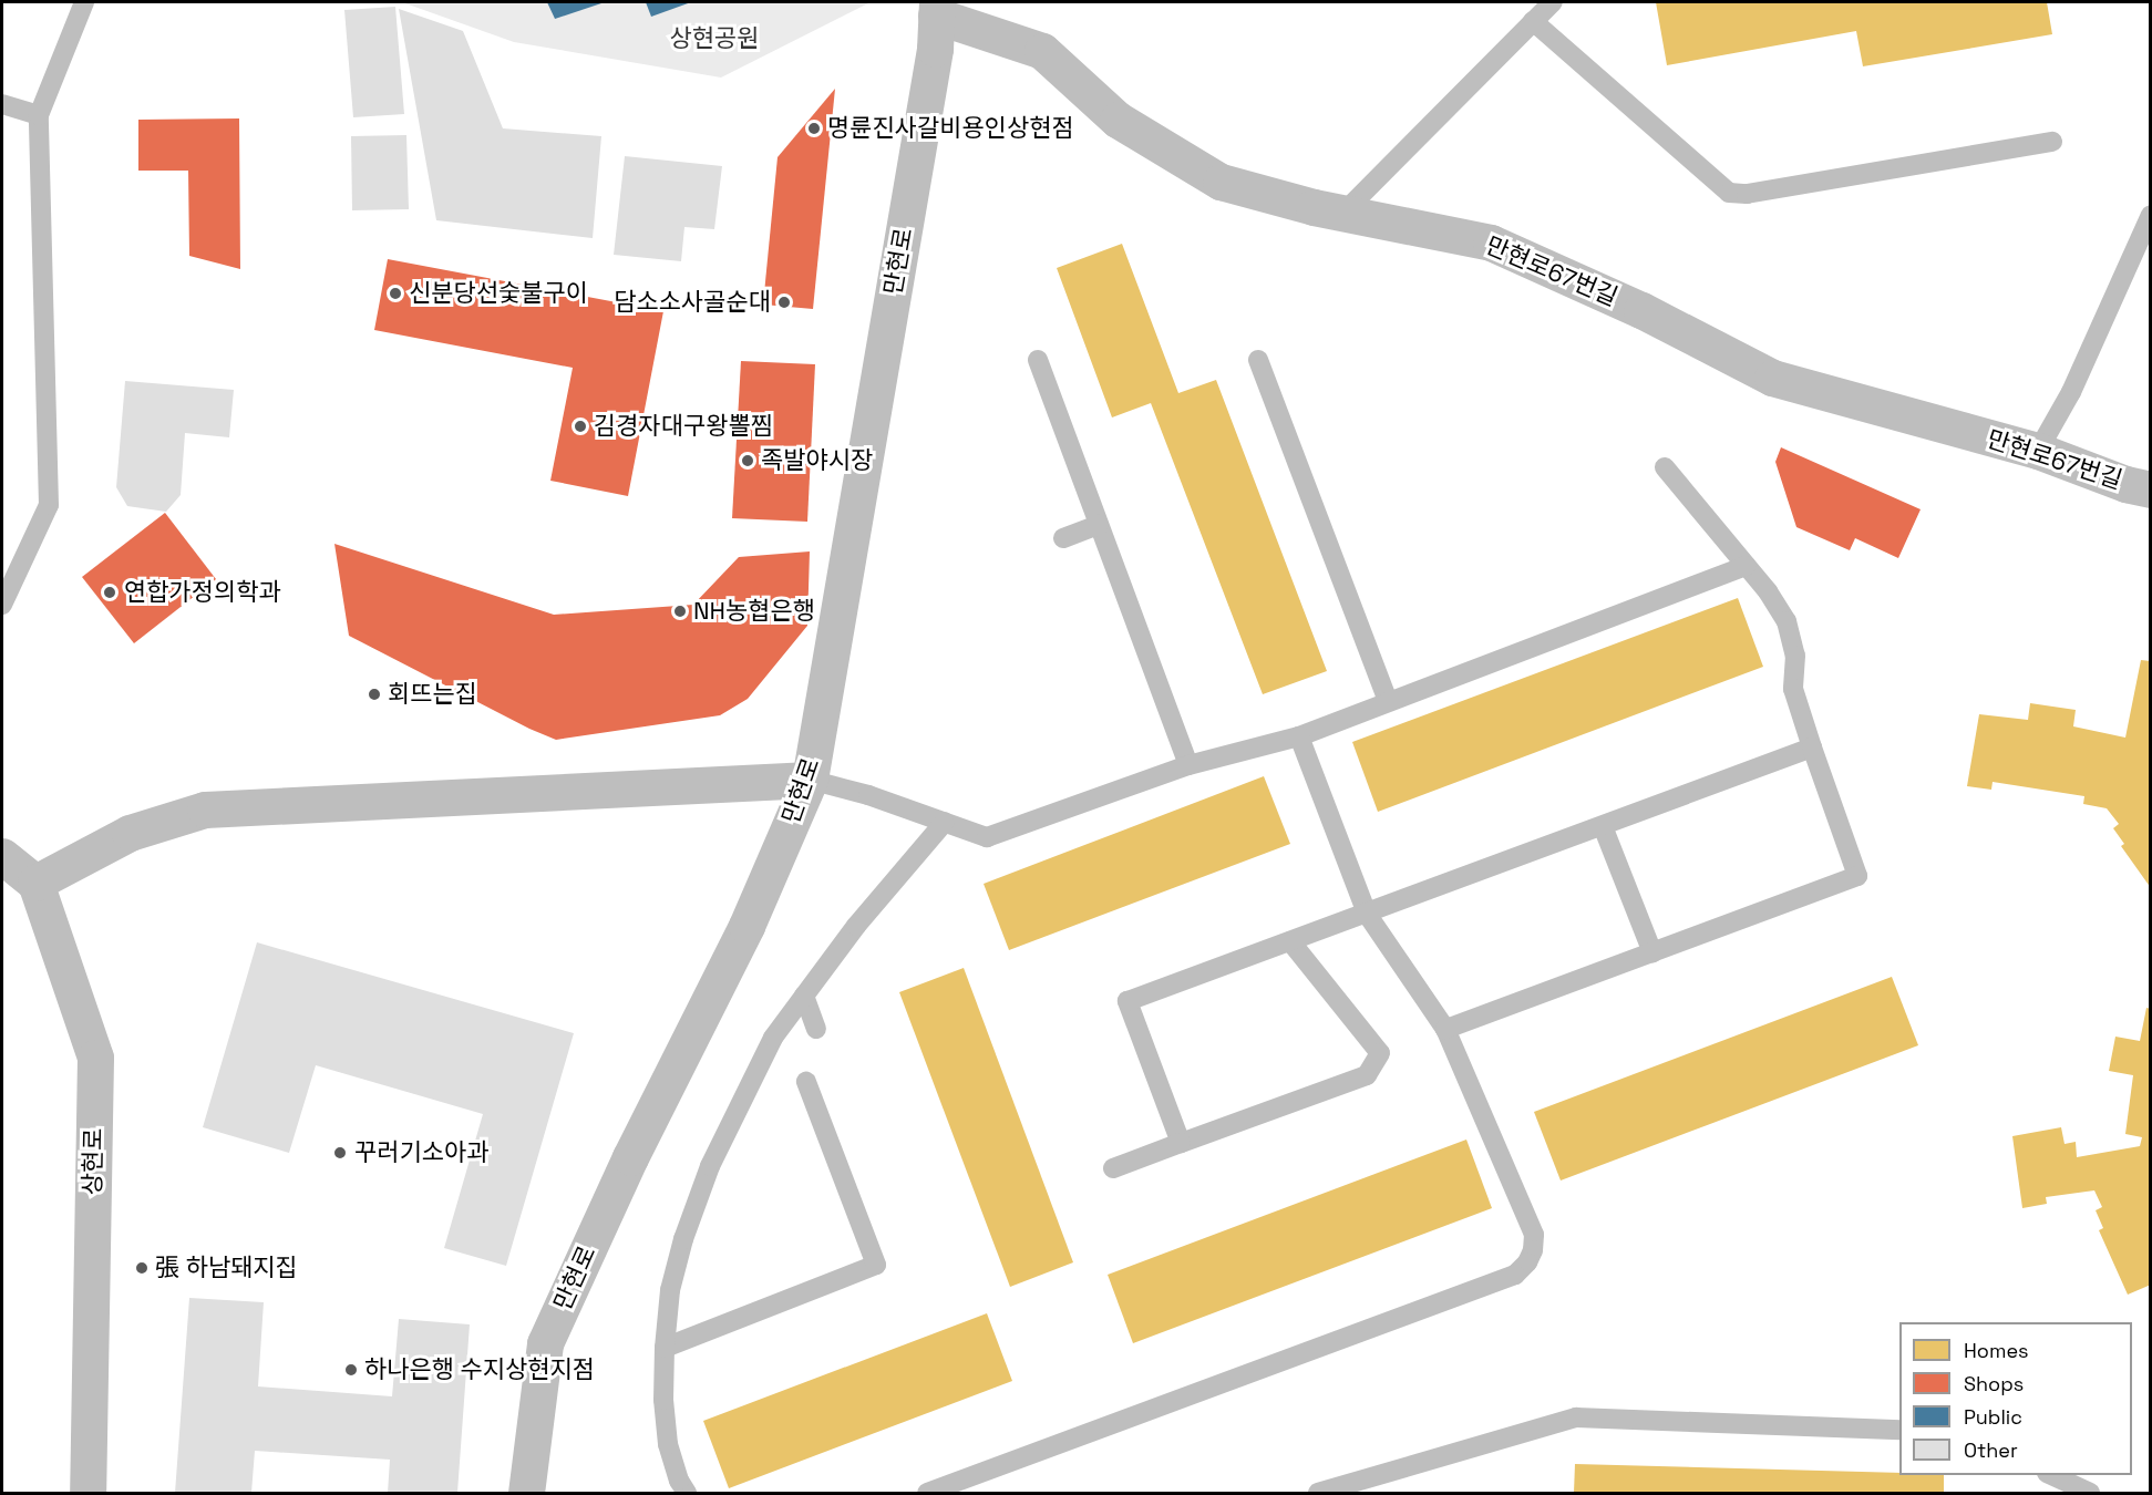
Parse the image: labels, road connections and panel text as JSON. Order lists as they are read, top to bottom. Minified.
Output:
{"streets":{"street":["만현로","만현로67번길","상현로"]},"crossings":[["만현로","만현로67번길"]],"parks":["상현공원"],"places":["명륜진사갈비용인상현점","신분당선숯불구이","담소소사골순대","김경자대구왕뽈찜","족발야시장","연합가정의학과","NH농협은행","회뜨는집","꾸러기소아과","張 하남돼지집","하나은행 수지상현지점"],"legend":["Homes","Shops","Public","Other"]}
